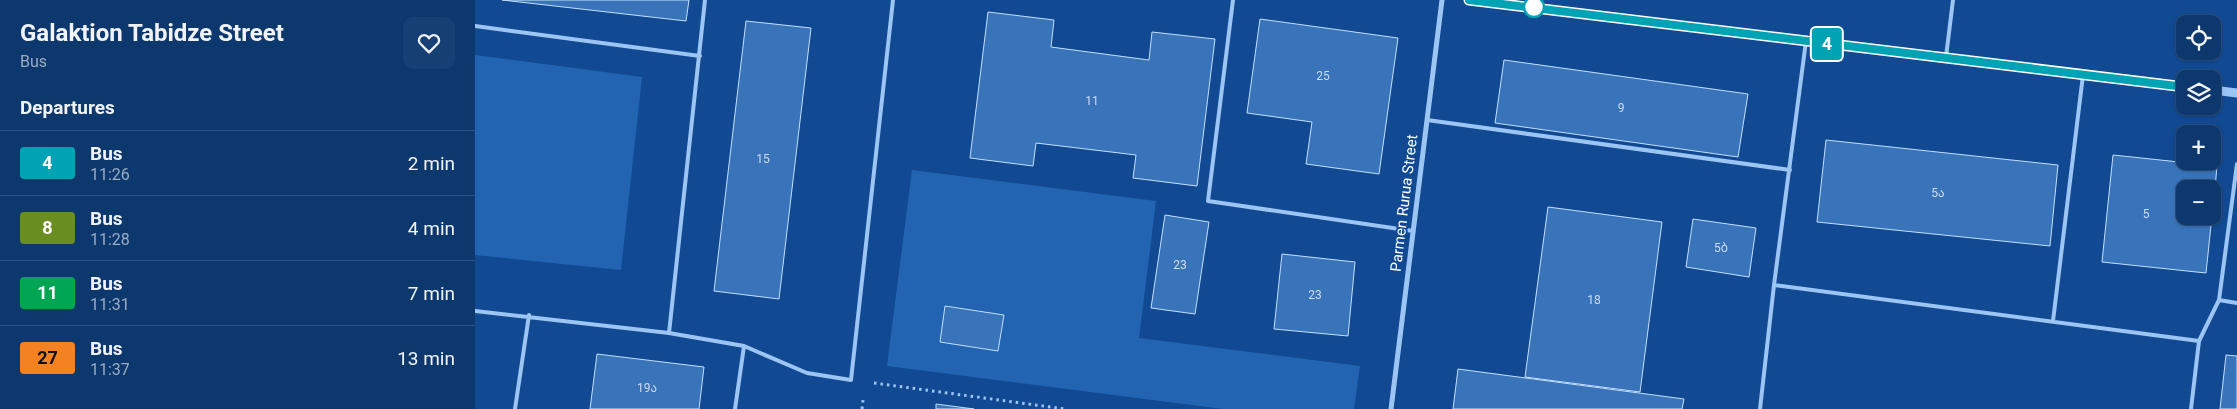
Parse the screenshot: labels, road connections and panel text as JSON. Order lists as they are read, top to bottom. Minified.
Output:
{"streets":{"street":["Parmen Rurua Street"]},"lines":["bus line 4"],"house_numbers":["25","11","9","15","5ა","5","5ბ","23","23","18","19ა"],"page":{"heading":[["Galaktion Tabidze Street","Bus"],"Departures"],"on_map":"4","map_buttons":["+","−"],"list":[{"mark":"4","name":"Bus","note":"11:26","value":"2 min"},{"mark":"8","name":"Bus","note":"11:28","value":"4 min"},{"mark":"11","name":"Bus","note":"11:31","value":"7 min"},{"mark":"27","name":"Bus","note":"11:37","value":"13 min"}]}}
